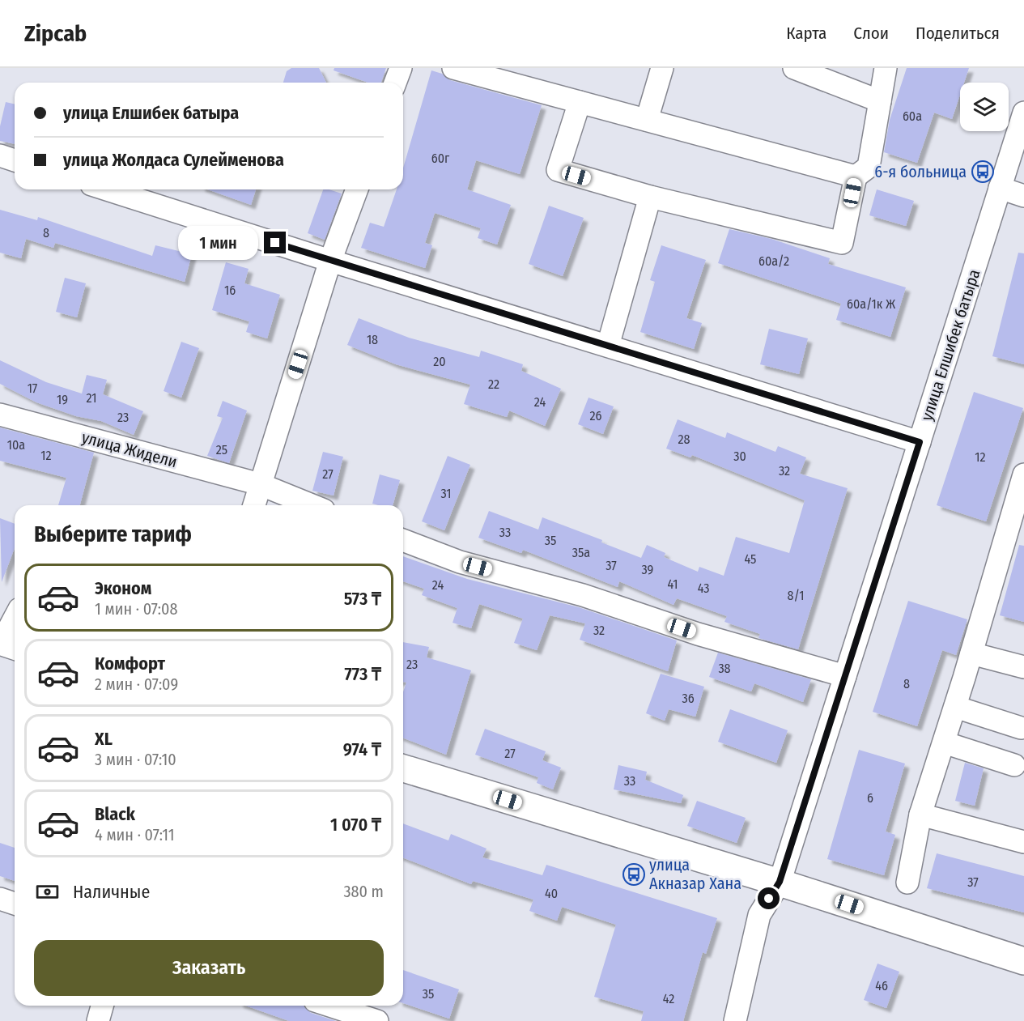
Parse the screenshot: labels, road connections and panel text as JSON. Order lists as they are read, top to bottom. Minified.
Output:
{"streets":{"street":["улица Елшибек батыра","улица Жидели"]},"places":{"bus stop":["6-я больница","улица Акназар Хана"]},"house_numbers":["60а","60г","8","60а/2","16","60а/1к Ж","18","20","22","17","21","19","24","26","23","28","10а","25","12","30","12","32","27","31","33","35","35а","45","37","39","41","24","43","8/1","32","23","38","8","36","27","33","6","37","40","46","35","42"],"page":{"header":"Zipcab","nav":["Карта","Слои","Поделиться"],"banner":["улица Елшибек батыра","улица Жолдаса Сулейменова"],"bubble":"1 мин","heading":"Выберите тариф","list":[{"name":"Эконом","note":"1 мин · 07:08","value":"573 ₸"},{"name":"Комфорт","note":"2 мин · 07:09","value":"773 ₸"},{"name":"XL","note":"3 мин · 07:10","value":"974 ₸"},{"name":"Black","note":"4 мин · 07:11","value":"1 070 ₸"}],"pay":["Наличные","380 m"],"buttons":"Заказать"}}
